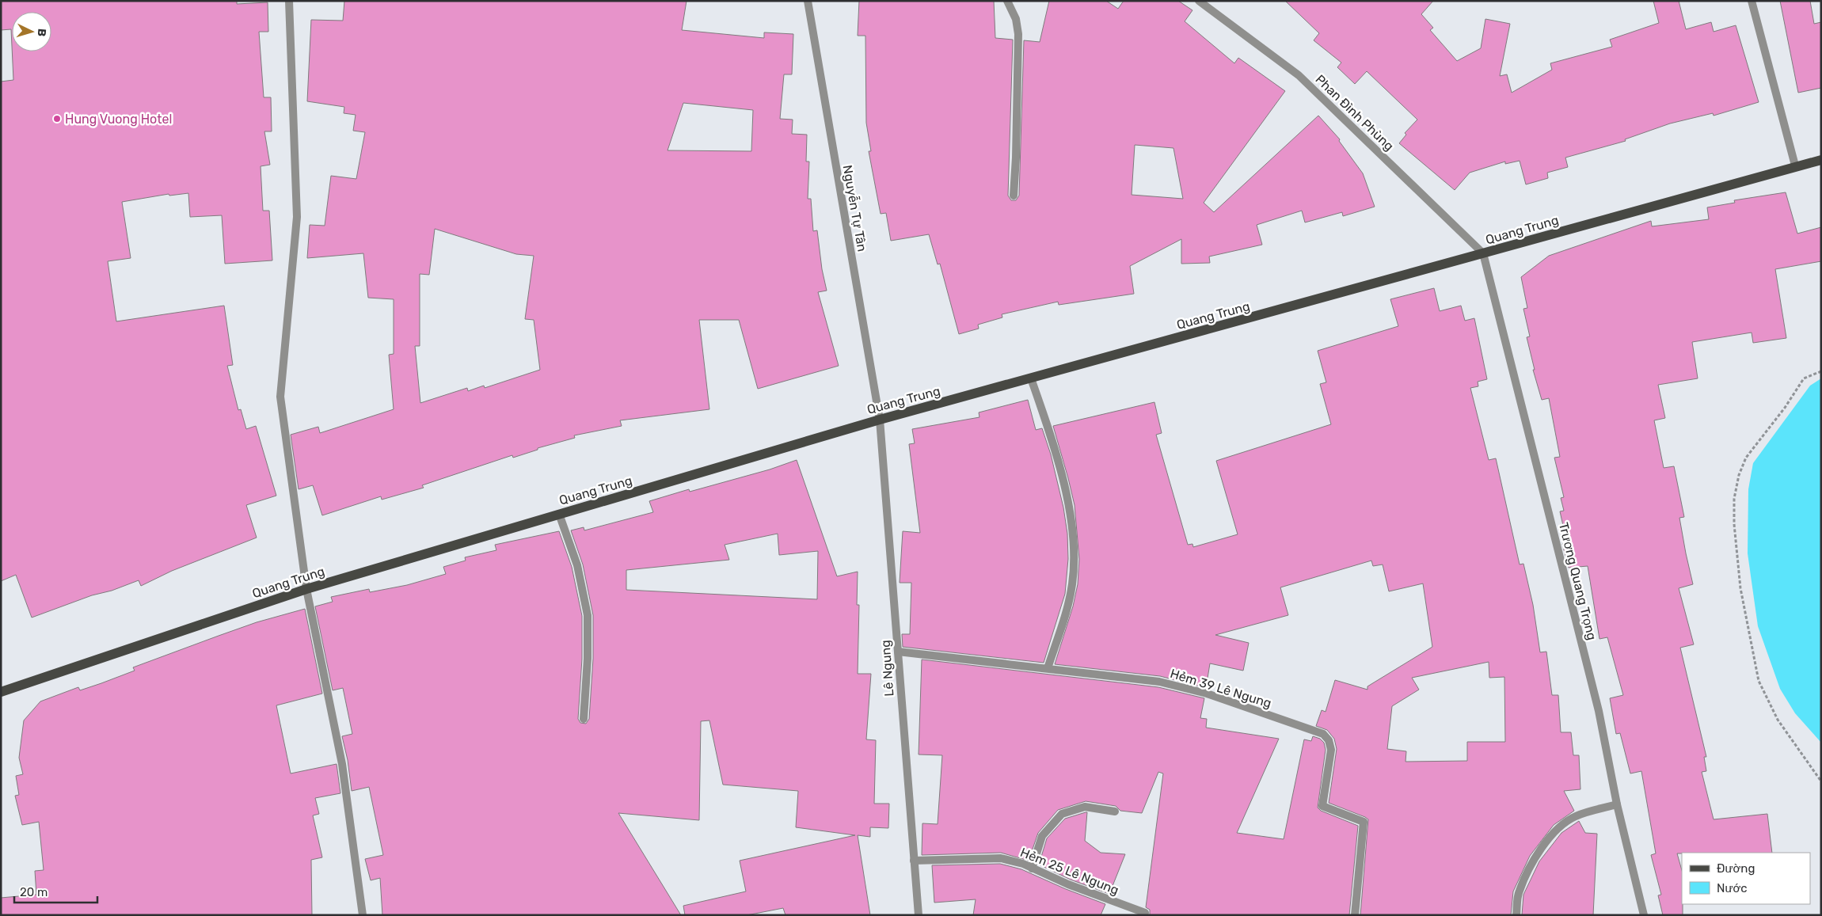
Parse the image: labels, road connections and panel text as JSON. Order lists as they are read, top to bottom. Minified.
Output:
{"streets":{"main road":["Quang Trung"],"street":["Phan Đình Phùng","Nguyễn Tự Tân","Trương Quang Trọng","Lê Ngung","Hẻm 39 Lê Ngung","Hẻm 25 Lê Ngung"]},"crossings":[["Phan Đình Phùng","Quang Trung"],["Phan Đình Phùng","Trương Quang Trọng"],["Nguyễn Tự Tân","Quang Trung"],["Nguyễn Tự Tân","Lê Ngung"],["Quang Trung","Trương Quang Trọng"],["Quang Trung","Lê Ngung"],["Lê Ngung","Hẻm 39 Lê Ngung"],["Lê Ngung","Hẻm 25 Lê Ngung"]],"places":["Hung Vuong Hotel"],"legend":["Đường","Nước"],"scale_bar":"20 m","north":"right"}
